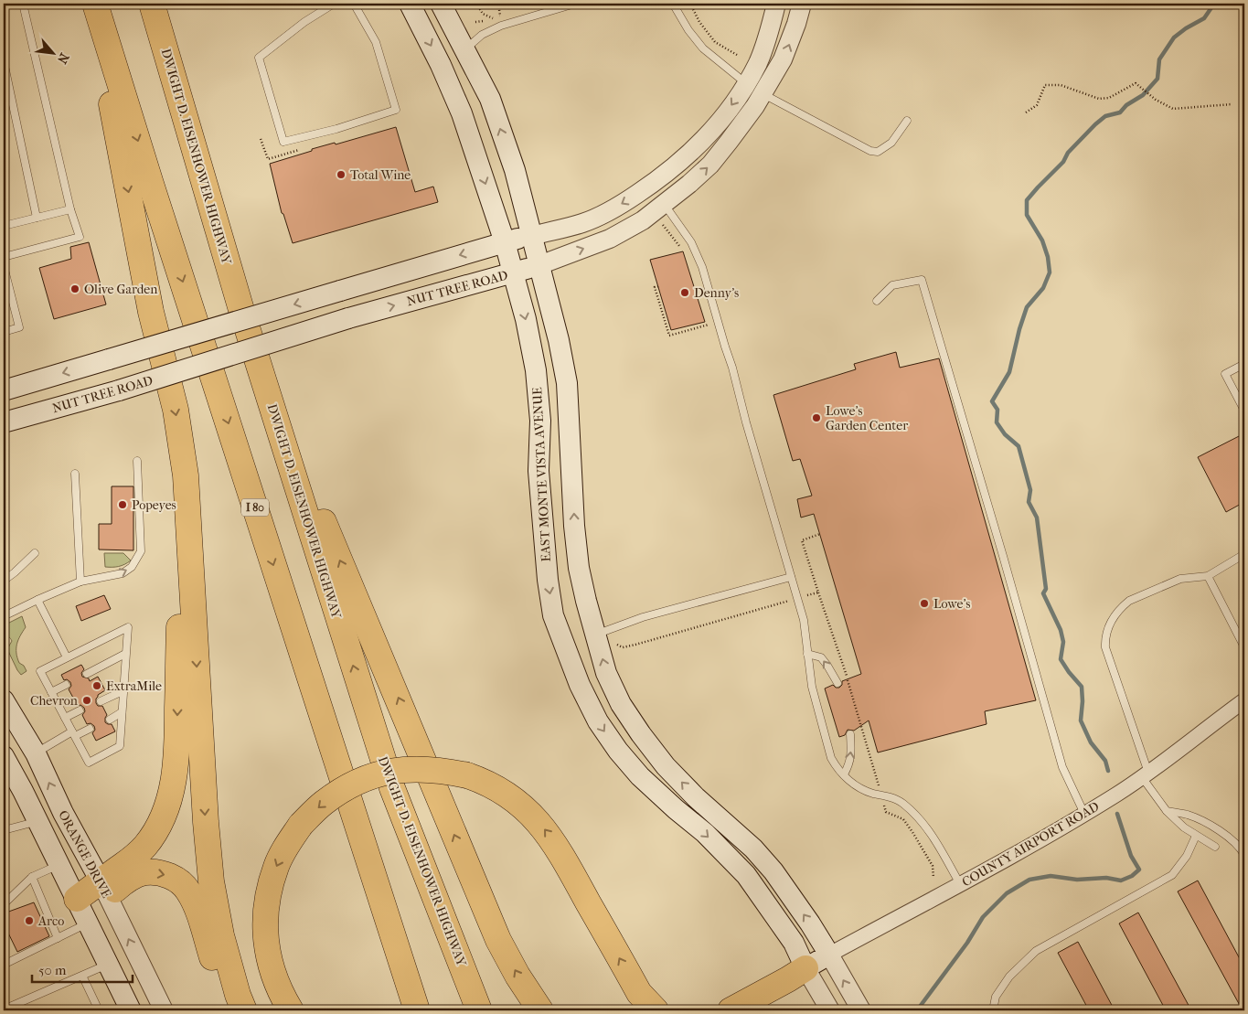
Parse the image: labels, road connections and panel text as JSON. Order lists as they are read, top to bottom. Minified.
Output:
{"streets":{"highway":["DWIGHT D. EISENHOWER HIGHWAY","I 80"],"main road":["NUT TREE ROAD","EAST MONTE VISTA AVENUE","COUNTY AIRPORT ROAD","ORANGE DRIVE"]},"crossings":[["NUT TREE ROAD","EAST MONTE VISTA AVENUE"],["EAST MONTE VISTA AVENUE","COUNTY AIRPORT ROAD"]],"places":["Total Wine","Olive Garden","Denny's","Lowe's Garden Center","Popeyes","Lowe's","ExtraMile","Chevron","Arco"],"scale_bar":"50 m","north":"bottom right"}
